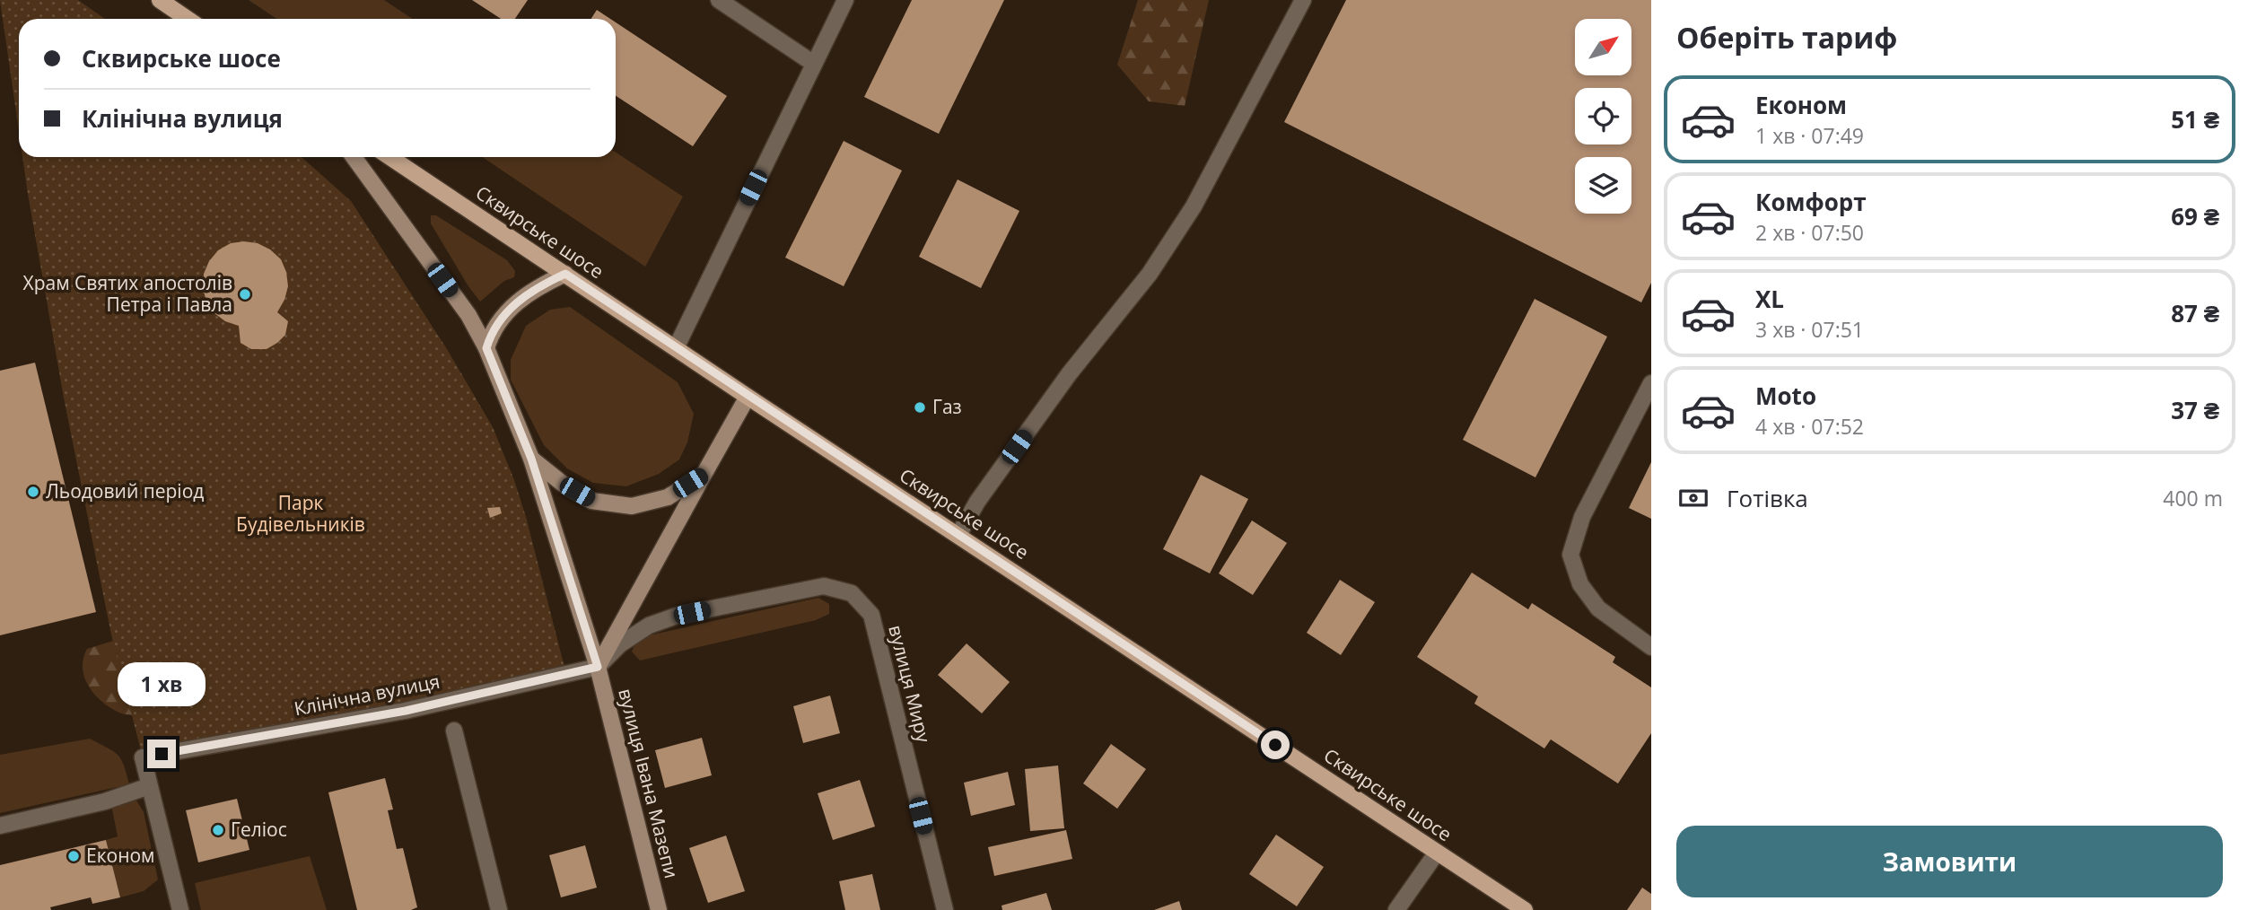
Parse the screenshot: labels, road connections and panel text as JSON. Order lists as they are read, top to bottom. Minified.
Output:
{"streets":{"main road":["Сквирське шосе"],"street":["вулиця Миру","Клінічна вулиця","вулиця Івана Мазепи"]},"crossings":[["вулиця Миру","Клінічна вулиця"],["вулиця Миру","вулиця Івана Мазепи"],["Клінічна вулиця","вулиця Івана Мазепи"]],"parks":["Парк Будівельників"],"places":["Храм Святих апостолів Петра і Павла","Газ","Льодовий період","Геліос","Економ"],"north":"top right","page":{"heading":"Оберіть тариф","banner":["Сквирське шосе","Клінічна вулиця"],"list":[{"name":"Економ","note":"1 хв · 07:49","value":"51 ₴"},{"name":"Комфорт","note":"2 хв · 07:50","value":"69 ₴"},{"name":"XL","note":"3 хв · 07:51","value":"87 ₴"},{"name":"Moto","note":"4 хв · 07:52","value":"37 ₴"}],"pay":["Готівка","400 m"],"bubble":"1 хв","buttons":"Замовити"}}
